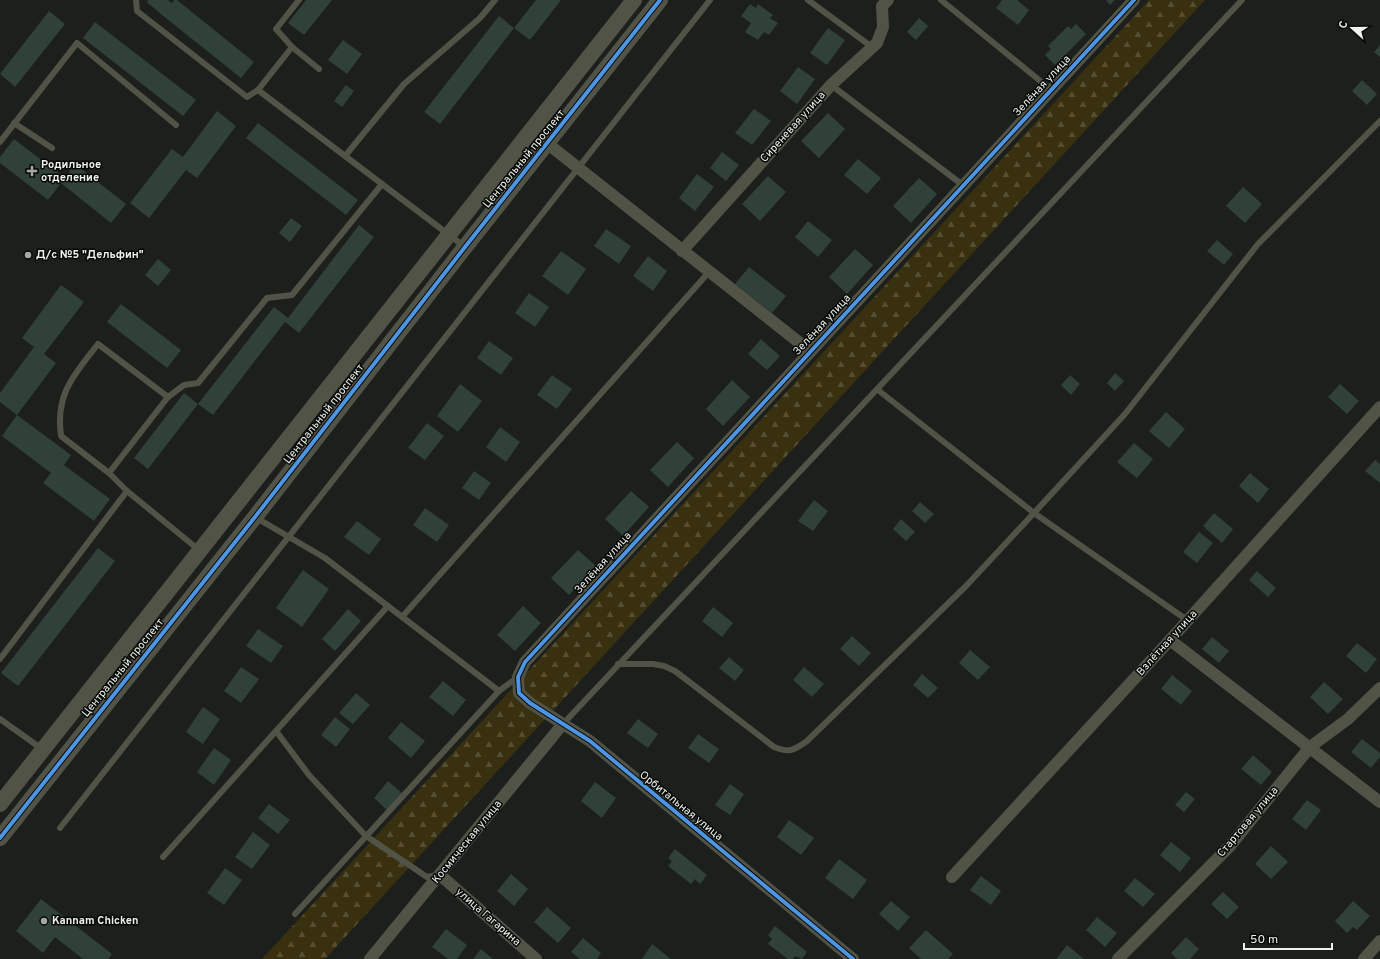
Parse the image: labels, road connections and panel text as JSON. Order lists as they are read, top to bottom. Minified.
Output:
{"streets":{"street":["Зелёная улица","Сиреневая улица","Центральный проспект","Взлётная улица","Орбитальная улица","Стартовая улица","Космическая улица","улица Гагарина"]},"crossings":[["Зелёная улица","Орбитальная улица"],["Орбитальная улица","Космическая улица"],["Космическая улица","улица Гагарина"]],"places":{"health":["Родильное отделение"],"other":["Д/c №5 \"Дельфин\"","Kannam Chicken"]},"scale_bar":"50 m","north":"left"}
